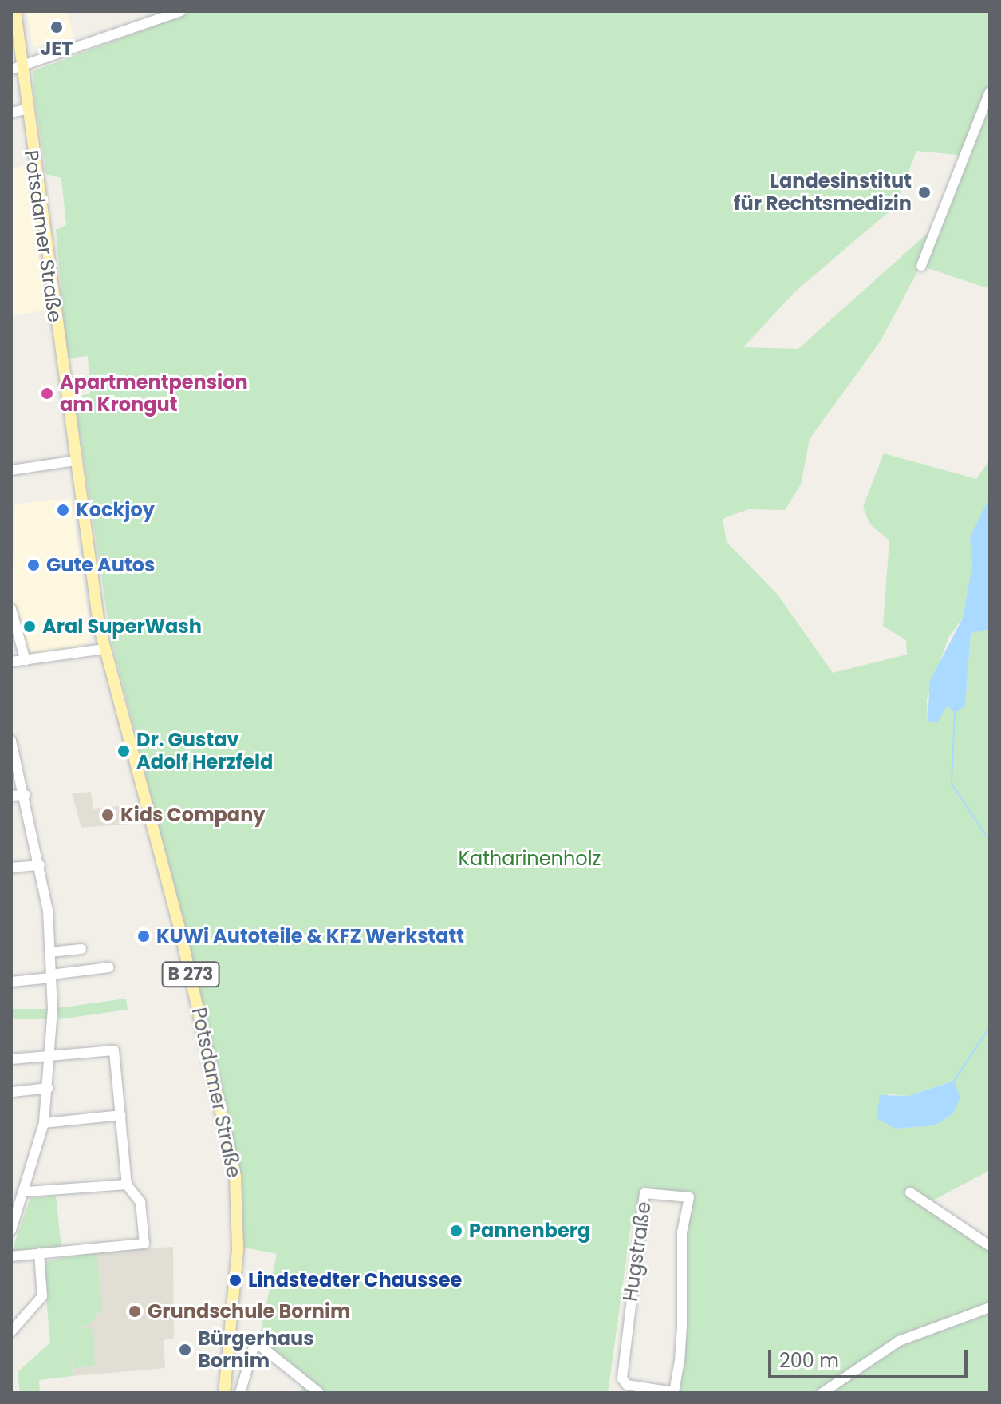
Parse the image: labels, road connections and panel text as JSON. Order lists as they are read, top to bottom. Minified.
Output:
{"streets":{"main road":["Potsdamer Straße","B 273"],"street":["Hugstraße"]},"parks":["Katharinenholz"],"places":["JET","Landesinstitut für Rechtsmedizin","Apartmentpension am Krongut","Kockjoy","Gute Autos","Aral SuperWash","Dr. Gustav Adolf Herzfeld","Kids Company","KUWi Autoteile & KFZ Werkstatt","Pannenberg","Lindstedter Chaussee","Grundschule Bornim","Bürgerhaus Bornim"],"scale_bar":"200 m"}
